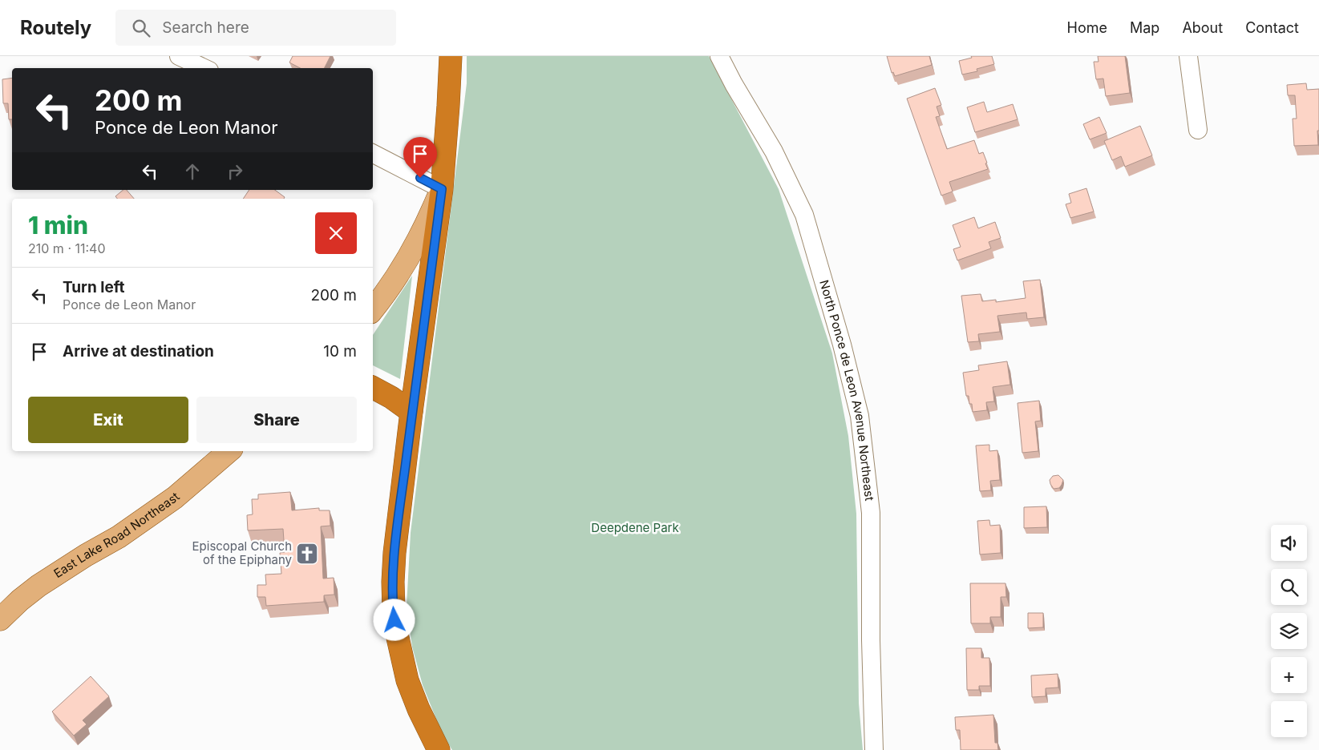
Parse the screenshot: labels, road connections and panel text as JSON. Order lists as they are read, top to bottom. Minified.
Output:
{"streets":{"main road":["East Lake Road Northeast"],"street":["North Ponce de Leon Avenue Northeast"]},"parks":["Deepdene Park"],"places":{"church":["Episcopal Church of the Epiphany"]},"page":{"header":"Routely","search":"Search here","nav":["Home","Map","About","Contact"],"turn":["200 m","Ponce de Leon Manor"],"heading":["1 min","210 m · 11:40"],"list":[{"name":"Turn left","note":"Ponce de Leon Manor","value":"200 m"},{"name":"Arrive at destination","value":"10 m"}],"buttons":["Exit","Share"],"map_buttons":["+","−"]}}
